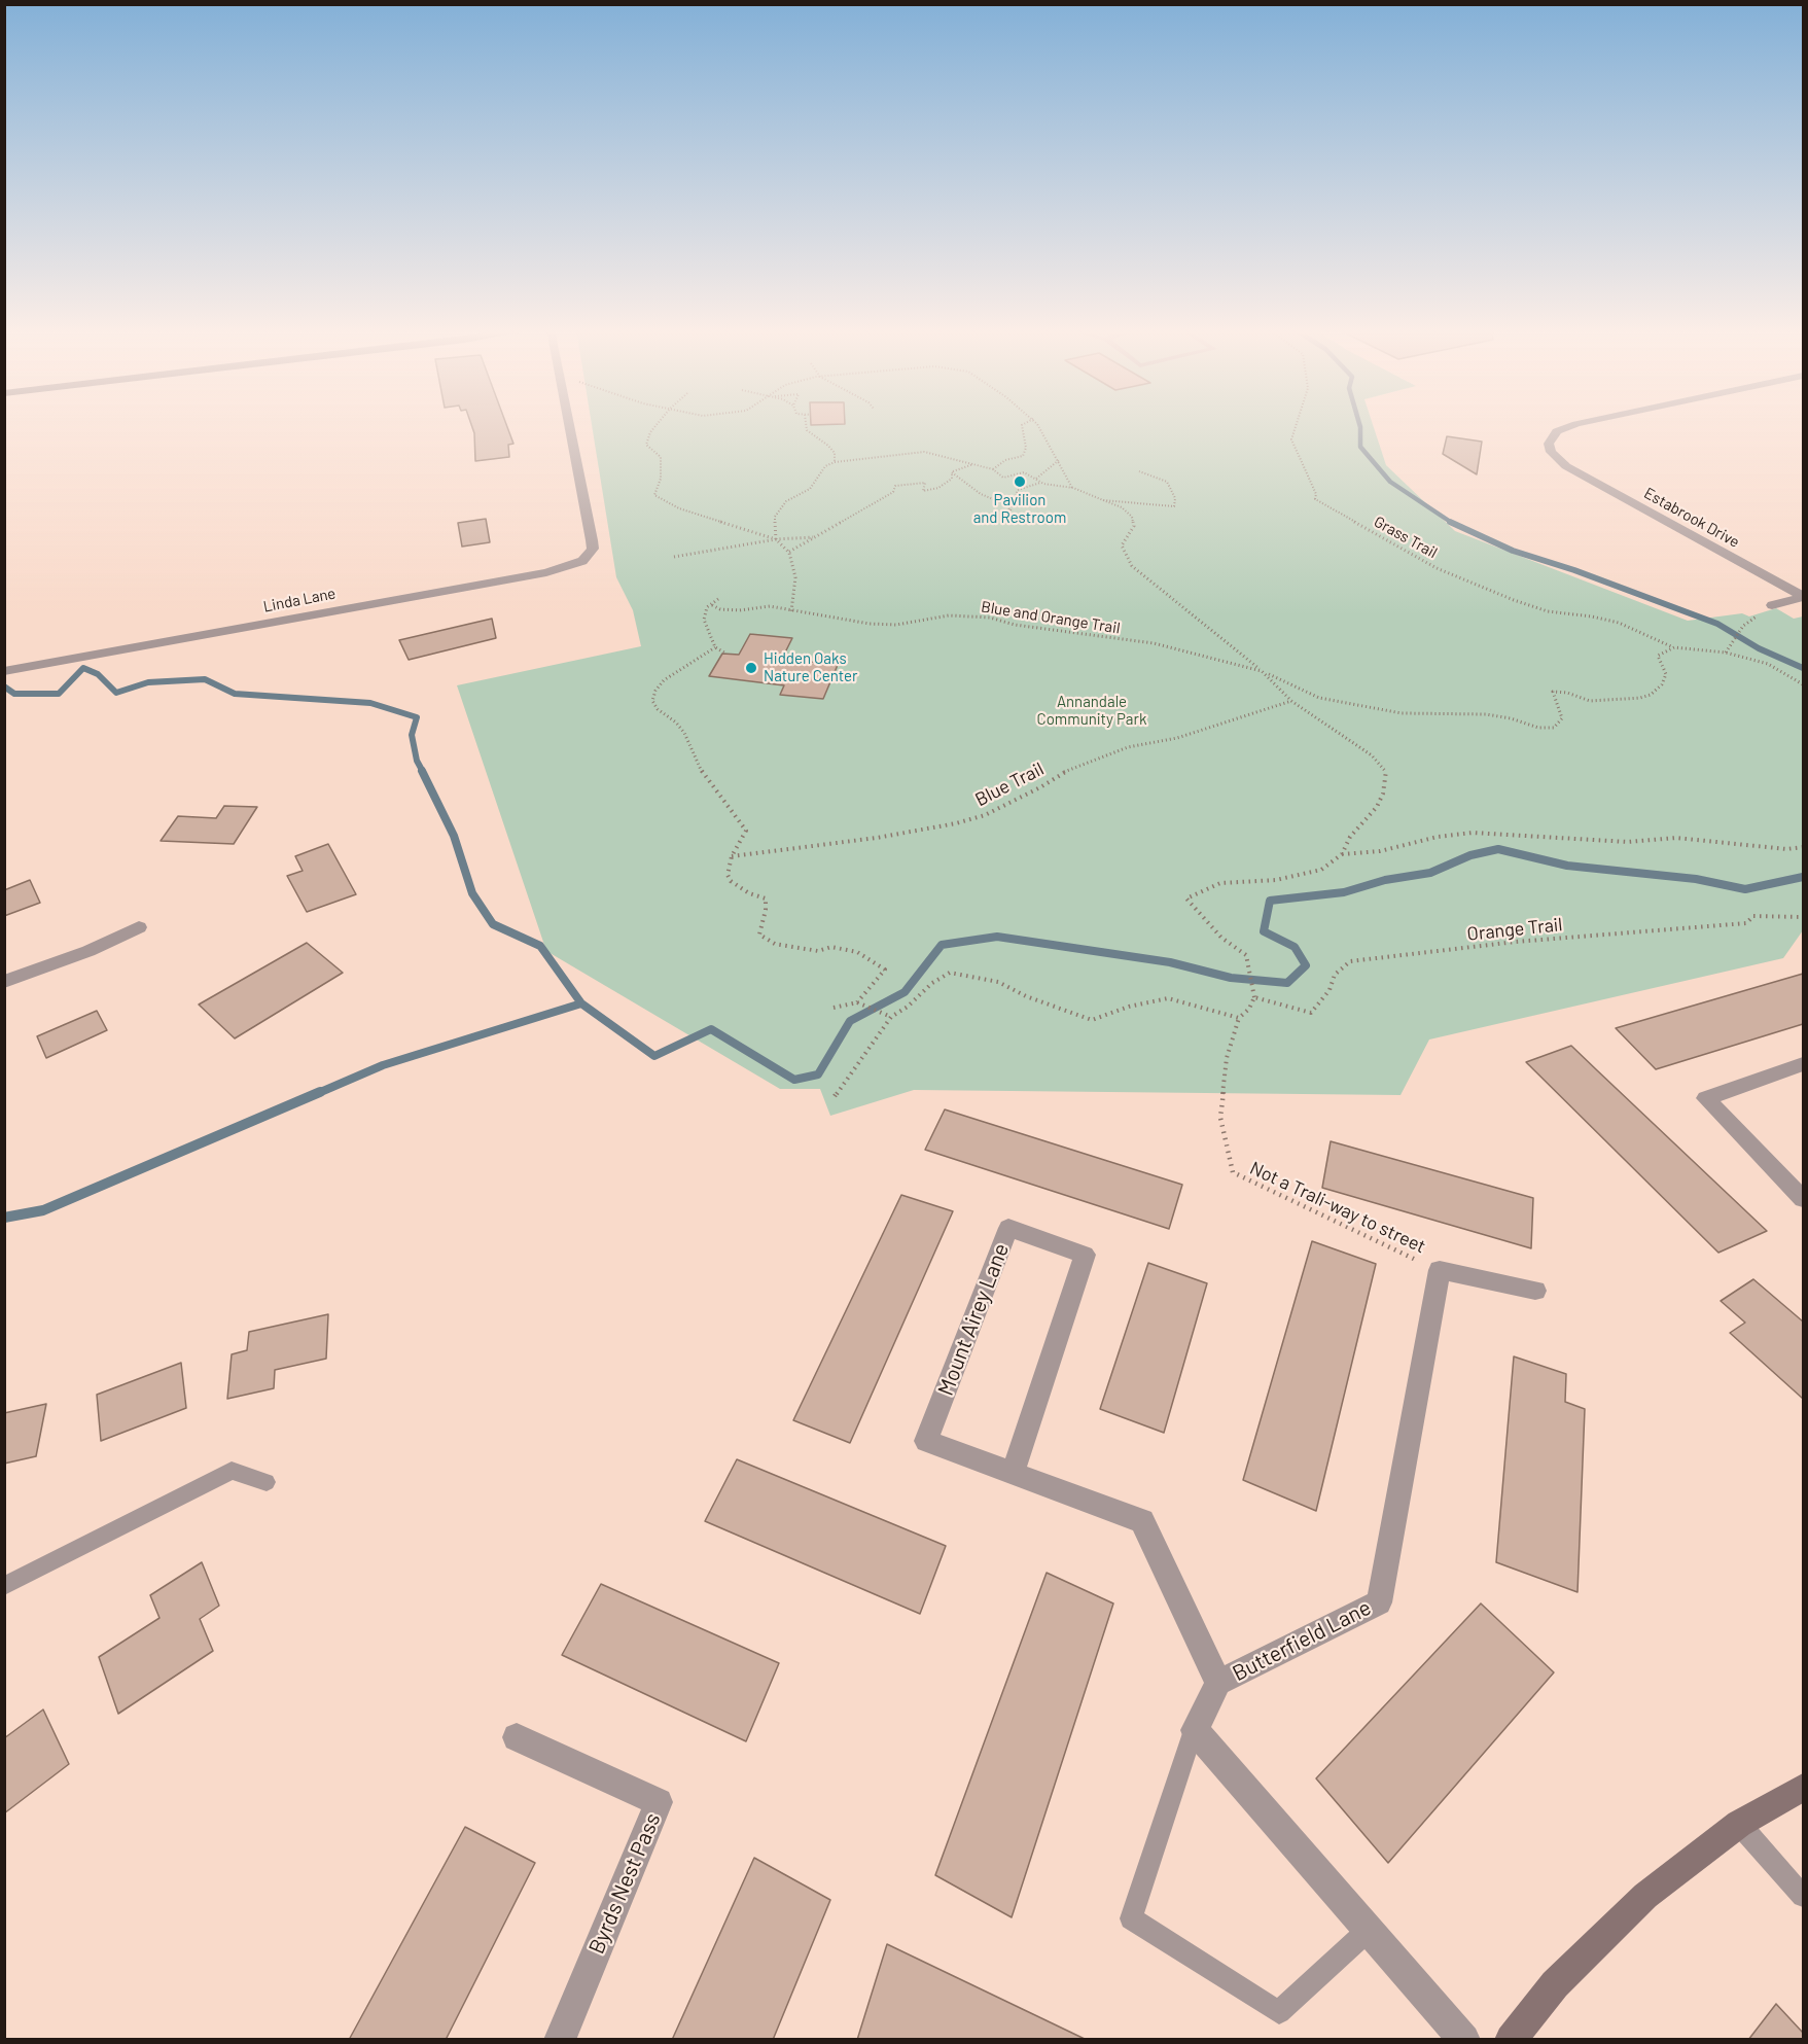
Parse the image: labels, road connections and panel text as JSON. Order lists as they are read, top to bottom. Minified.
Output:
{"streets":{"street":["Estabrook Drive","Linda Lane","Mount Airey Lane","Butterfield Lane","Byrds Nest Pass"],"path":["Grass Trail","Blue and Orange Trail","Blue Trail","Orange Trail","Not a Trali-way to street"]},"crossings":[["Blue and Orange Trail","Blue Trail"],["Not a Trali-way to street","Butterfield Lane"],["Mount Airey Lane","Butterfield Lane"]],"parks":["Annandale Community Park"],"places":["Pavilion and Restroom","Hidden Oaks Nature Center"]}
